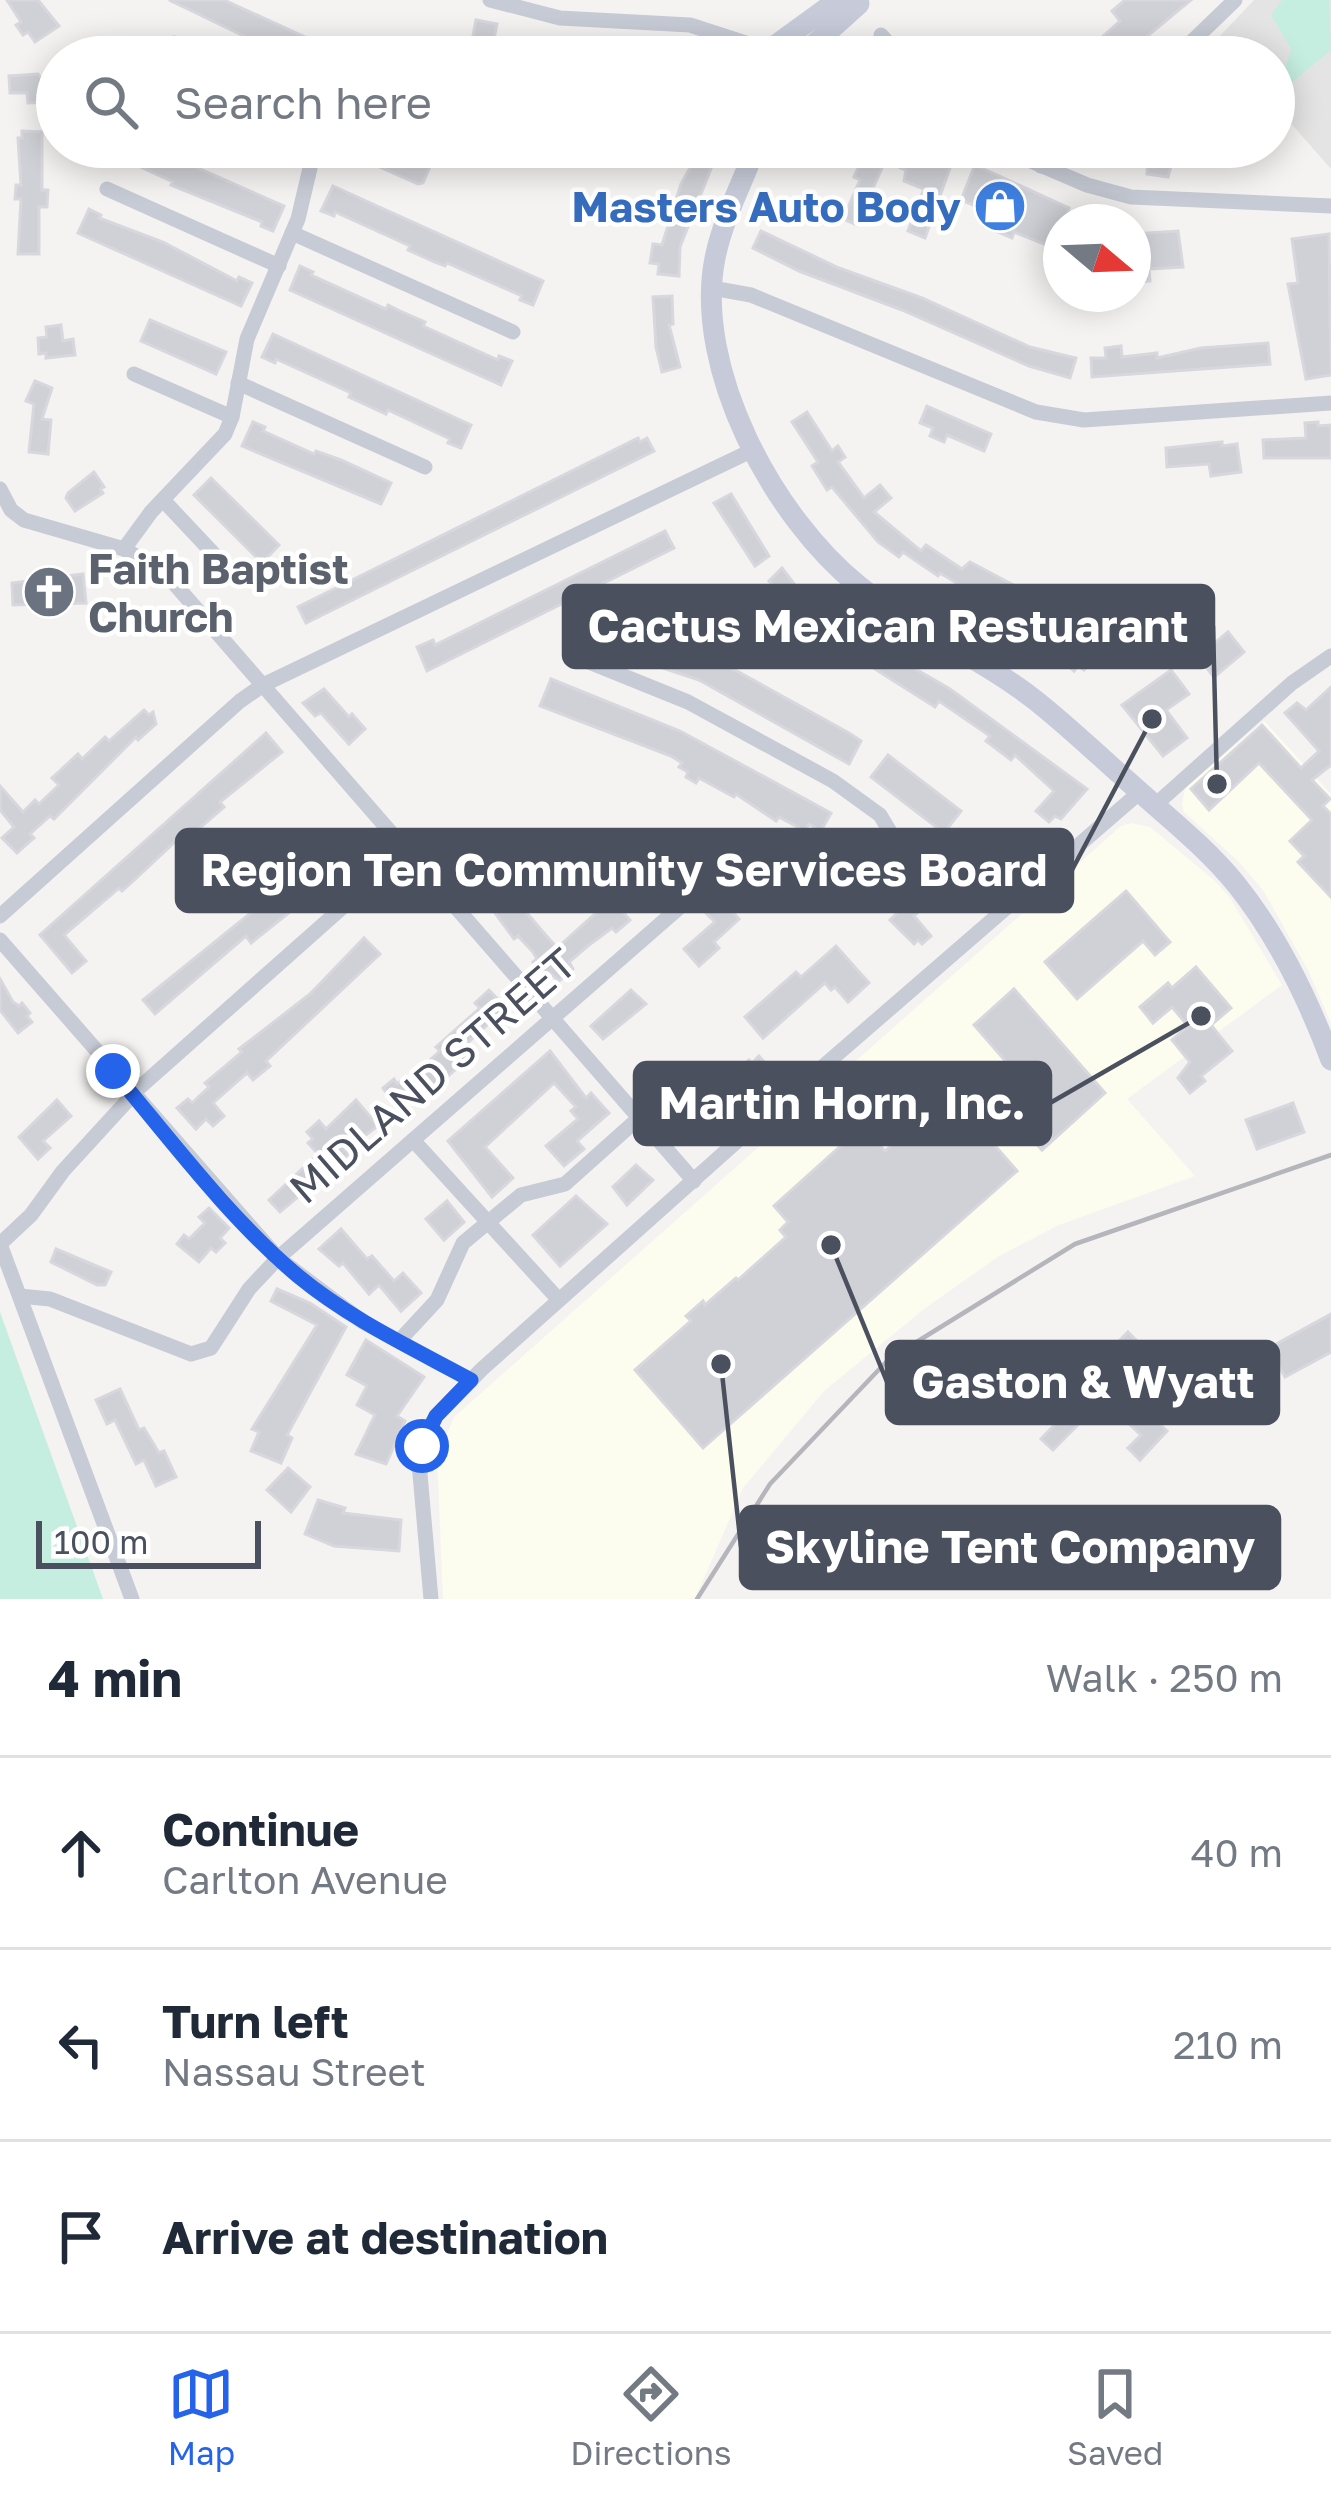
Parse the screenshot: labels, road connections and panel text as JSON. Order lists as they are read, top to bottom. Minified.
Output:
{"streets":{"street":["MIDLAND STREET"]},"places":{"shop":["Masters Auto Body"],"church":["Faith Baptist Church"],"other":["Region Ten Community Services Board","Cactus Mexican Restuarant","Martin Horn, Inc.","Gaston & Wyatt","Skyline Tent Company"]},"scale_bar":"100 m","north":"right","page":{"search":"Search here","scale":"100 m","heading":["4 min","Walk · 250 m"],"list":[["Continue","Carlton Avenue","40 m"],["Turn left","Nassau Street","210 m"],"Arrive at destination"],"nav":["Map","Directions","Saved"]}}
